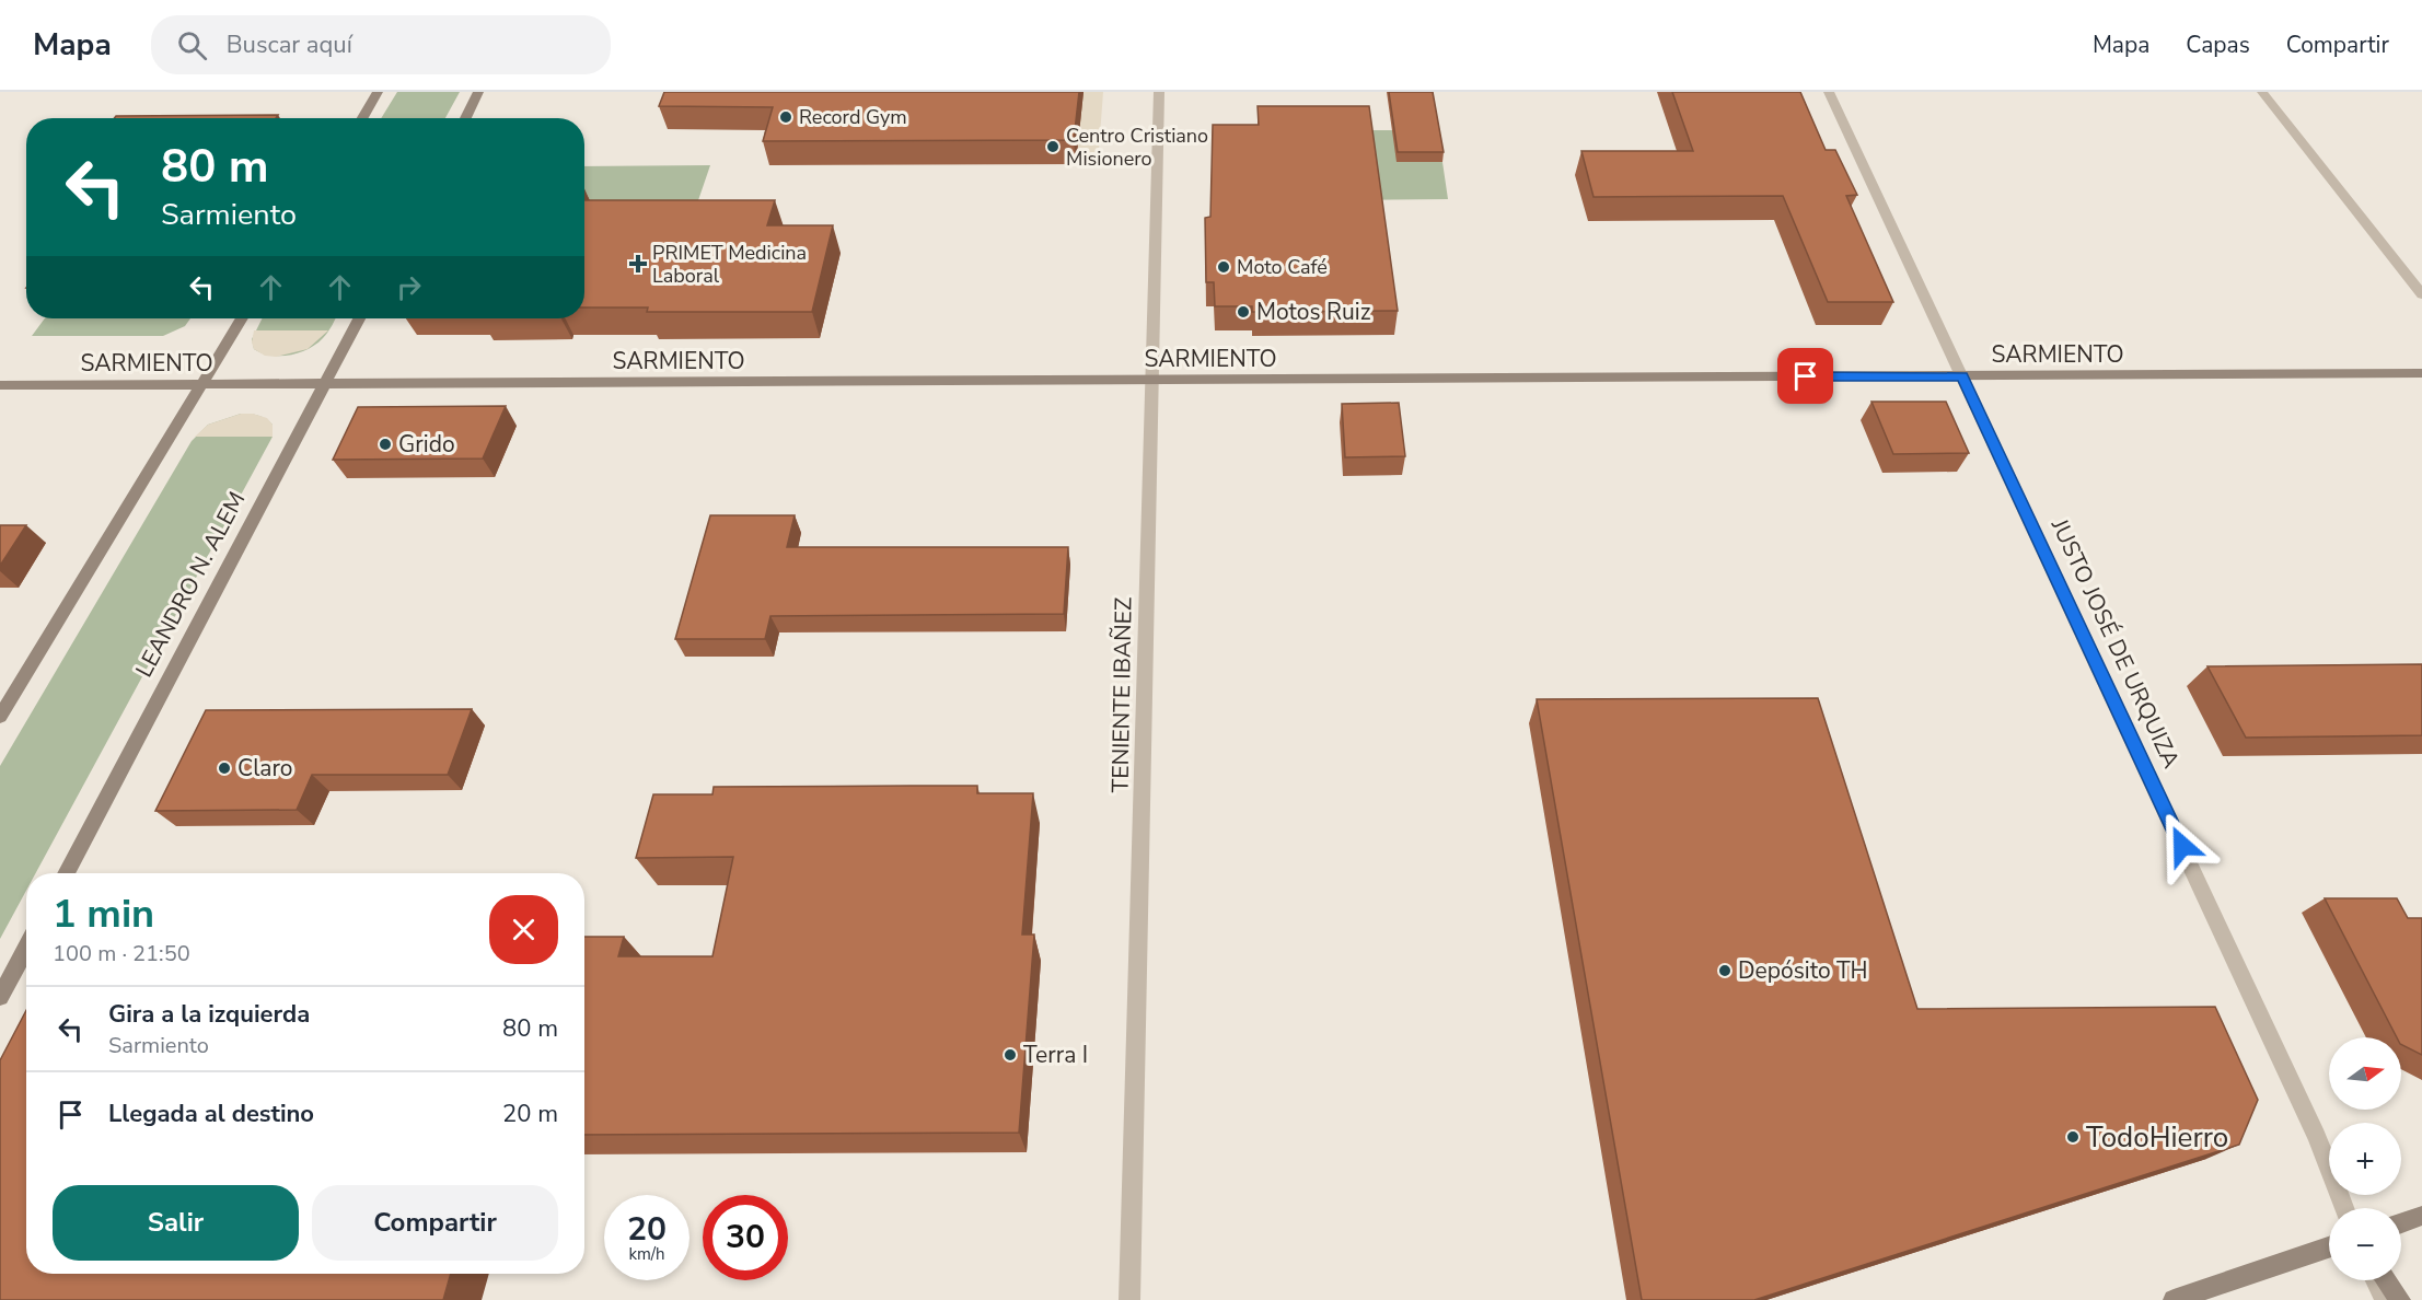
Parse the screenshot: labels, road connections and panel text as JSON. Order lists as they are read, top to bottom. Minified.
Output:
{"streets":{"street":["SARMIENTO","LEANDRO N. ALEM","JUSTO JOSÉ DE URQUIZA","TENIENTE IBAÑEZ"]},"crossings":[["SARMIENTO","LEANDRO N. ALEM"],["SARMIENTO","JUSTO JOSÉ DE URQUIZA"],["SARMIENTO","TENIENTE IBAÑEZ"]],"places":{"other":["Record Gym","Centro Cristiano Misionero","Moto Café","Motos Ruiz","Grido","Claro","Depósito TH","Terra I","TodoHierro"],"health":["PRIMET Medicina Laboral"]},"north":"right","page":{"header":"Mapa","search":"Buscar aquí","nav":["Mapa","Capas","Compartir"],"turn":["80 m","Sarmiento"],"heading":["1 min","100 m · 21:50"],"list":[{"name":"Gira a la izquierda","note":"Sarmiento","value":"80 m"},{"name":"Llegada al destino","value":"20 m"}],"map_buttons":["+","−"],"buttons":["Salir","Compartir"],"speed":"20 km/h","limit":"30"}}
